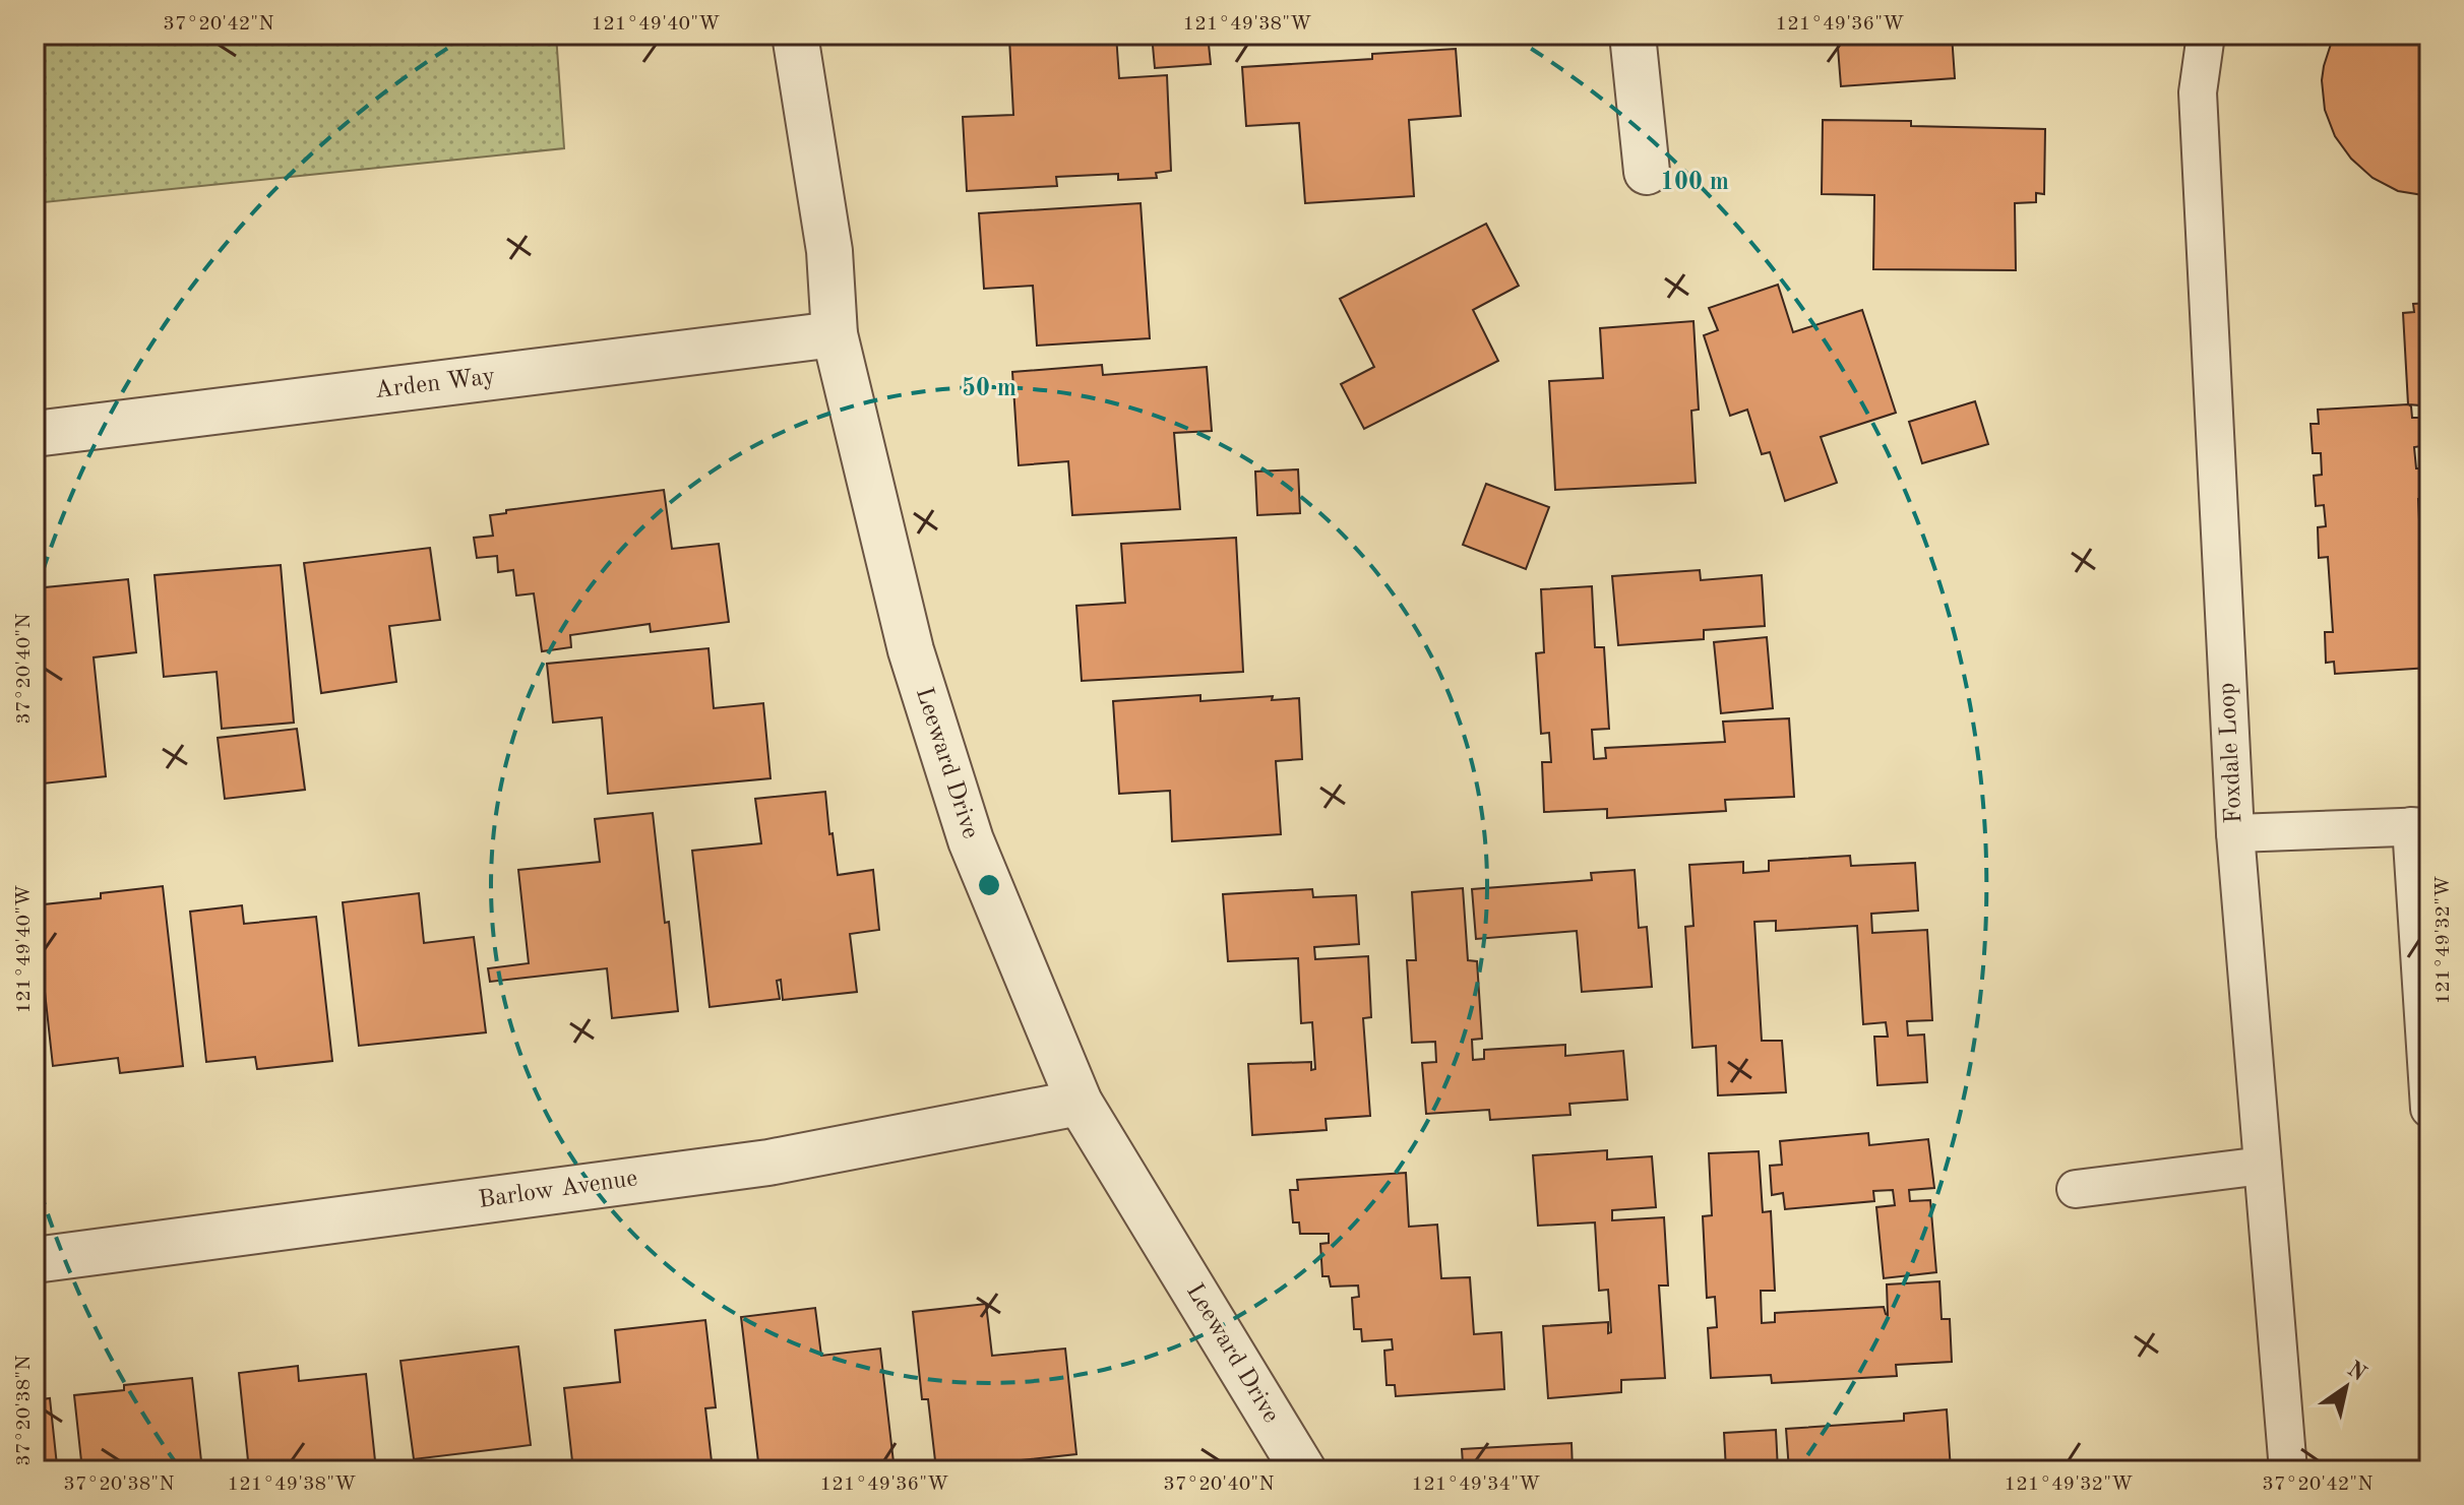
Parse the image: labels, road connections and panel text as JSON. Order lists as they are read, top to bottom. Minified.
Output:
{"streets":{"street":["Arden Way","Leeward Drive","Barlow Avenue"],"lane":["Foxdale Loop"]},"crossings":[["Arden Way","Leeward Drive"],["Leeward Drive","Barlow Avenue"]],"north":"top right","coordinates":["37°20'42\"N","121°49'40\"W","121°49'38\"W","121°49'36\"W","37°20'40\"N","121°49'32\"W","37°20'38\"N","121°49'34\"W"],"rings":["100 m","50 m"]}
